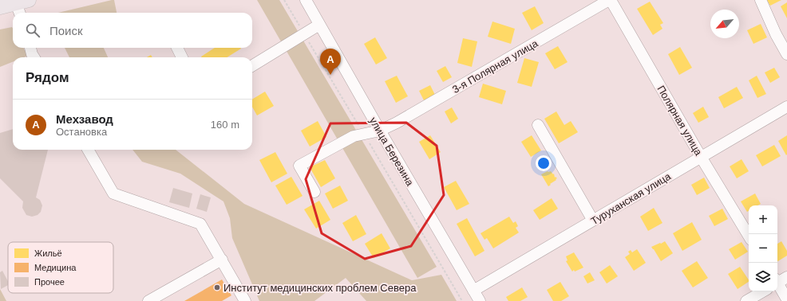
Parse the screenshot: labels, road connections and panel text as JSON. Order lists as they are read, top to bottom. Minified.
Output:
{"streets":{"street":["3-я Полярная улица","Полярная улица","улица Березина","Туруханская улица"]},"crossings":[["3-я Полярная улица","Полярная улица"],["3-я Полярная улица","улица Березина"],["Полярная улица","Туруханская улица"],["улица Березина","Туруханская улица"]],"places":["Институт медицинских проблем Севера"],"legend":["Жильё","Медицина","Прочее"],"north":"bottom left","page":{"search":"Поиск","pins":"A","heading":"Рядом","list":[{"mark":"A","name":"Мехзавод","note":"Остановка","value":"160 m"}],"map_buttons":["+","−"]}}
